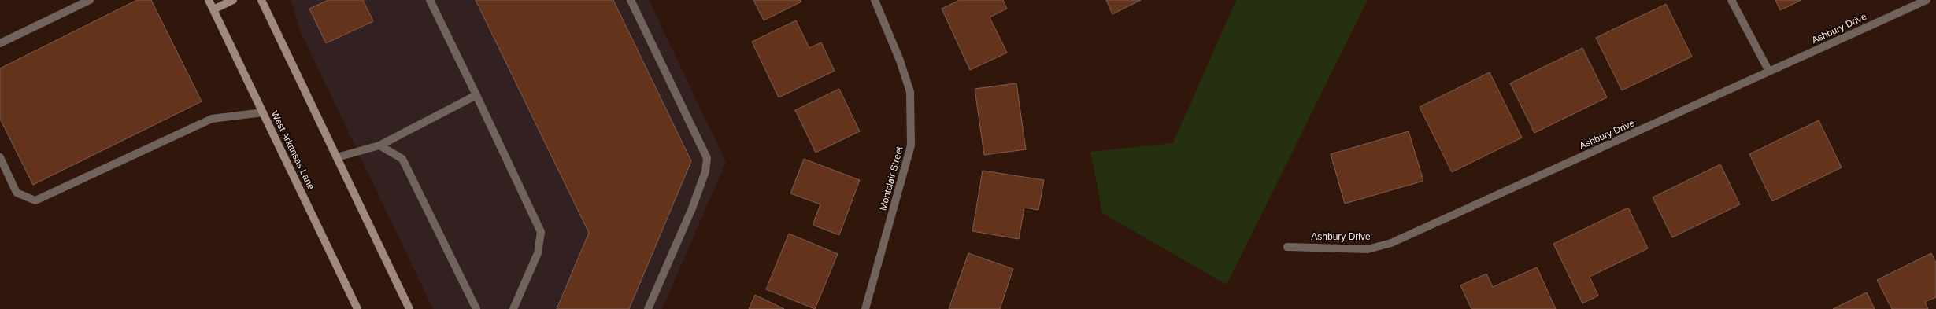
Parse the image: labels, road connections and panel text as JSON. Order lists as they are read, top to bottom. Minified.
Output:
{"streets":{"main road":["West Arkansas Lane"],"street":["Ashbury Drive","Montclair Street"]}}
